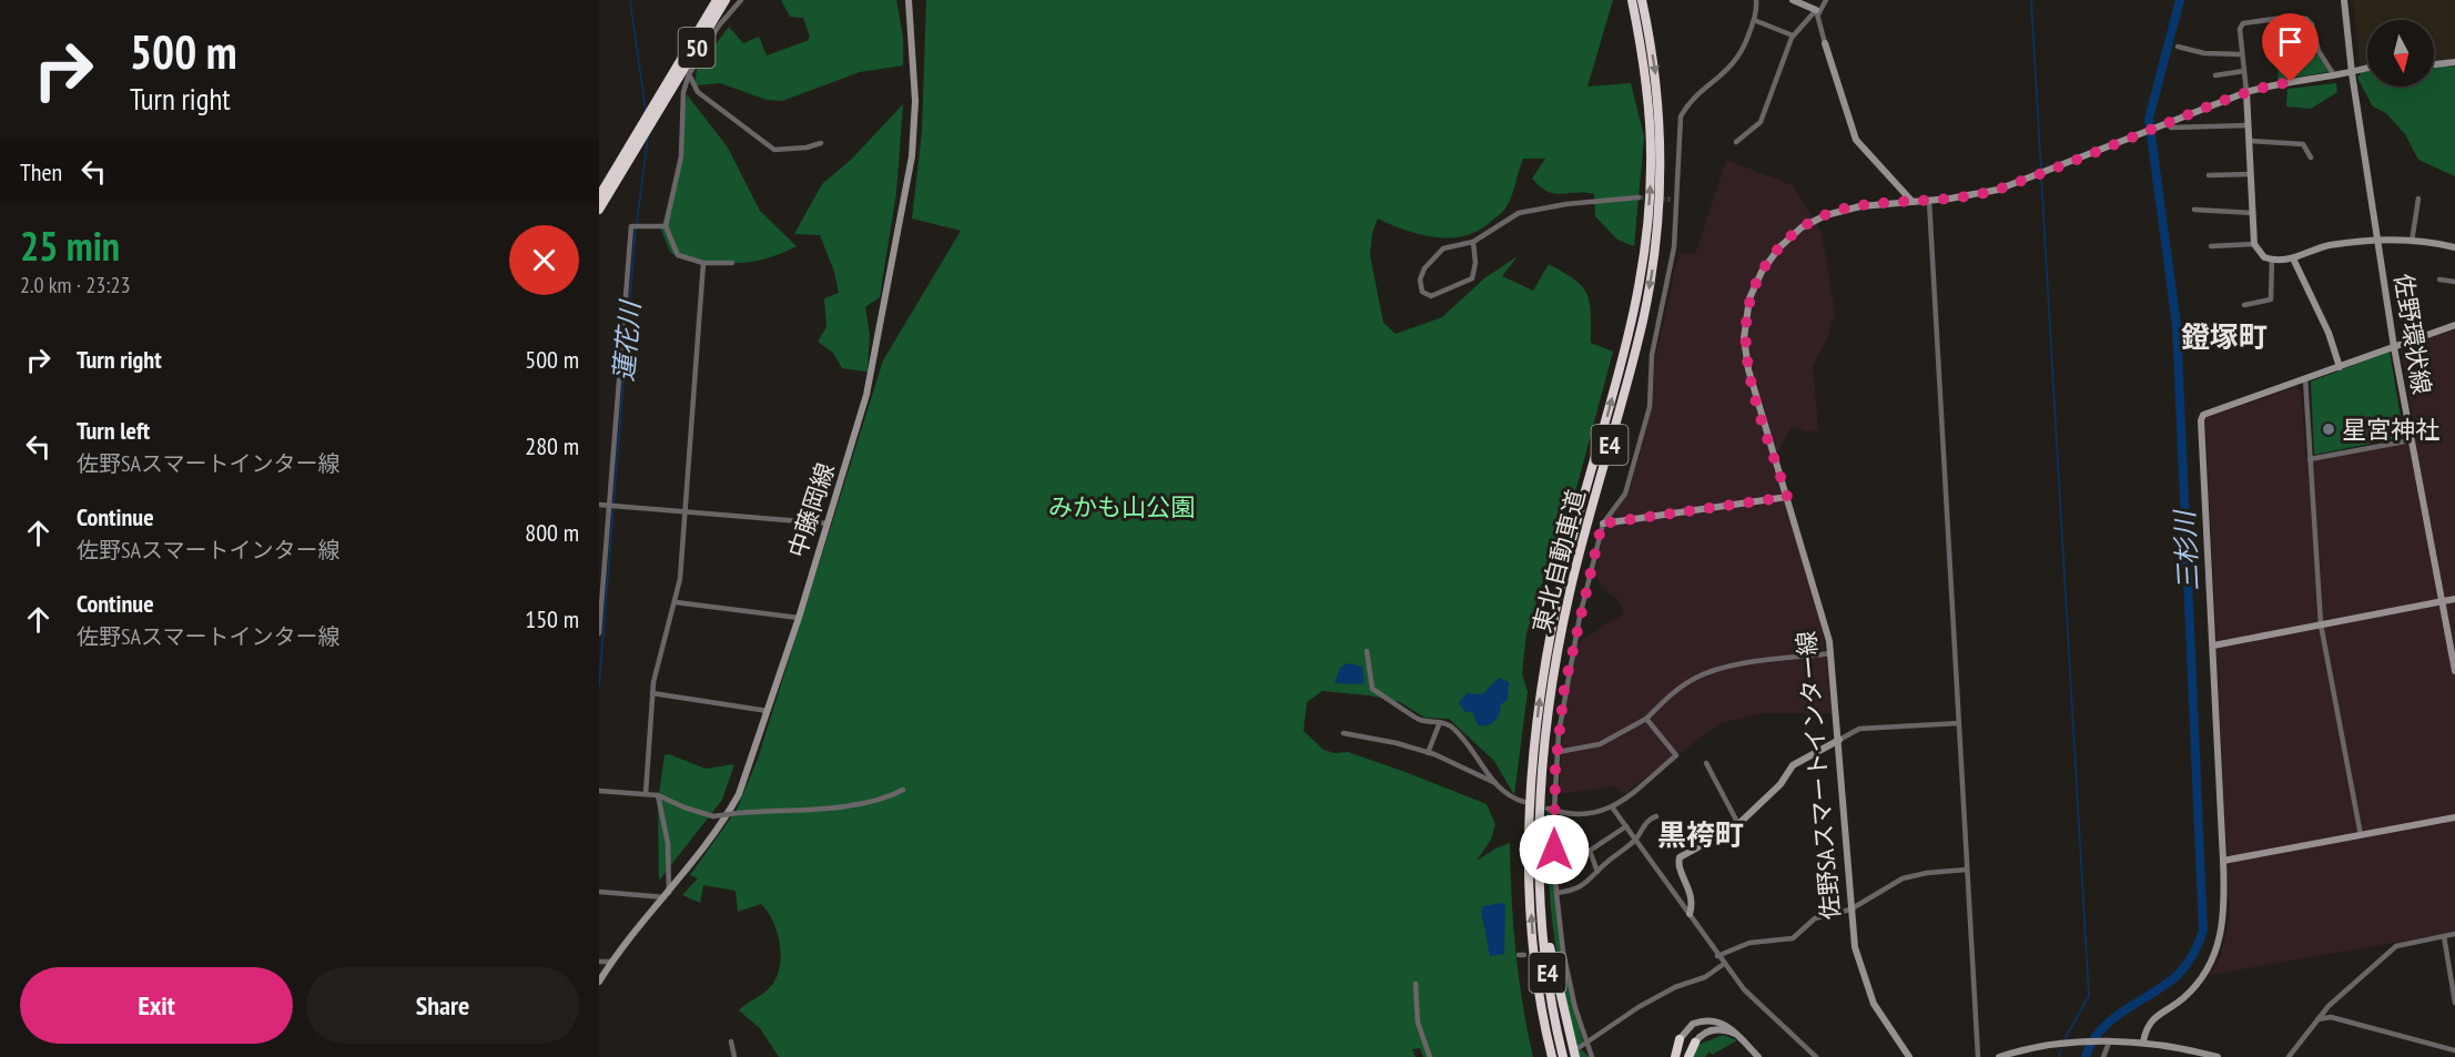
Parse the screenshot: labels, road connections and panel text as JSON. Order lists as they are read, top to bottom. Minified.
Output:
{"streets":{"highway":["50","E4","東北自動車道"],"main road":["佐野環状線","中藤岡線","佐野SAスマートインター線"]},"districts":["鐙塚町","黒袴町"],"water":["蓮花川","三杉川"],"parks":["みかも山公園"],"places":["星宮神社"],"north":"bottom","page":{"turn":["500 m","Turn right"],"then":"Then","heading":["25 min","2.0 km · 23:23"],"list":[{"name":"Turn right","value":"500 m"},{"name":"Turn left","note":"佐野SAスマートインター線","value":"280 m"},{"name":"Continue","note":"佐野SAスマートインター線","value":"800 m"},{"name":"Continue","note":"佐野SAスマートインター線","value":"150 m"}],"buttons":["Exit","Share"]}}
